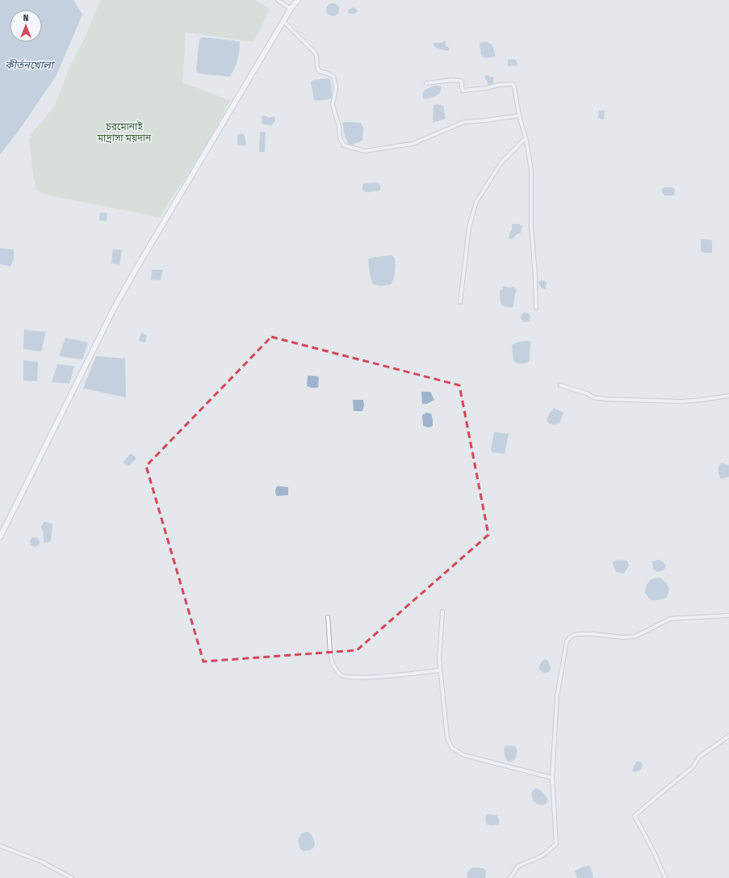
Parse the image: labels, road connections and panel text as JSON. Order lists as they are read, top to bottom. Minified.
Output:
{"water":["কীর্তনখোলা"],"parks":["চরমোনাই মাদ্রাসা ময়দান"],"north":"top"}
